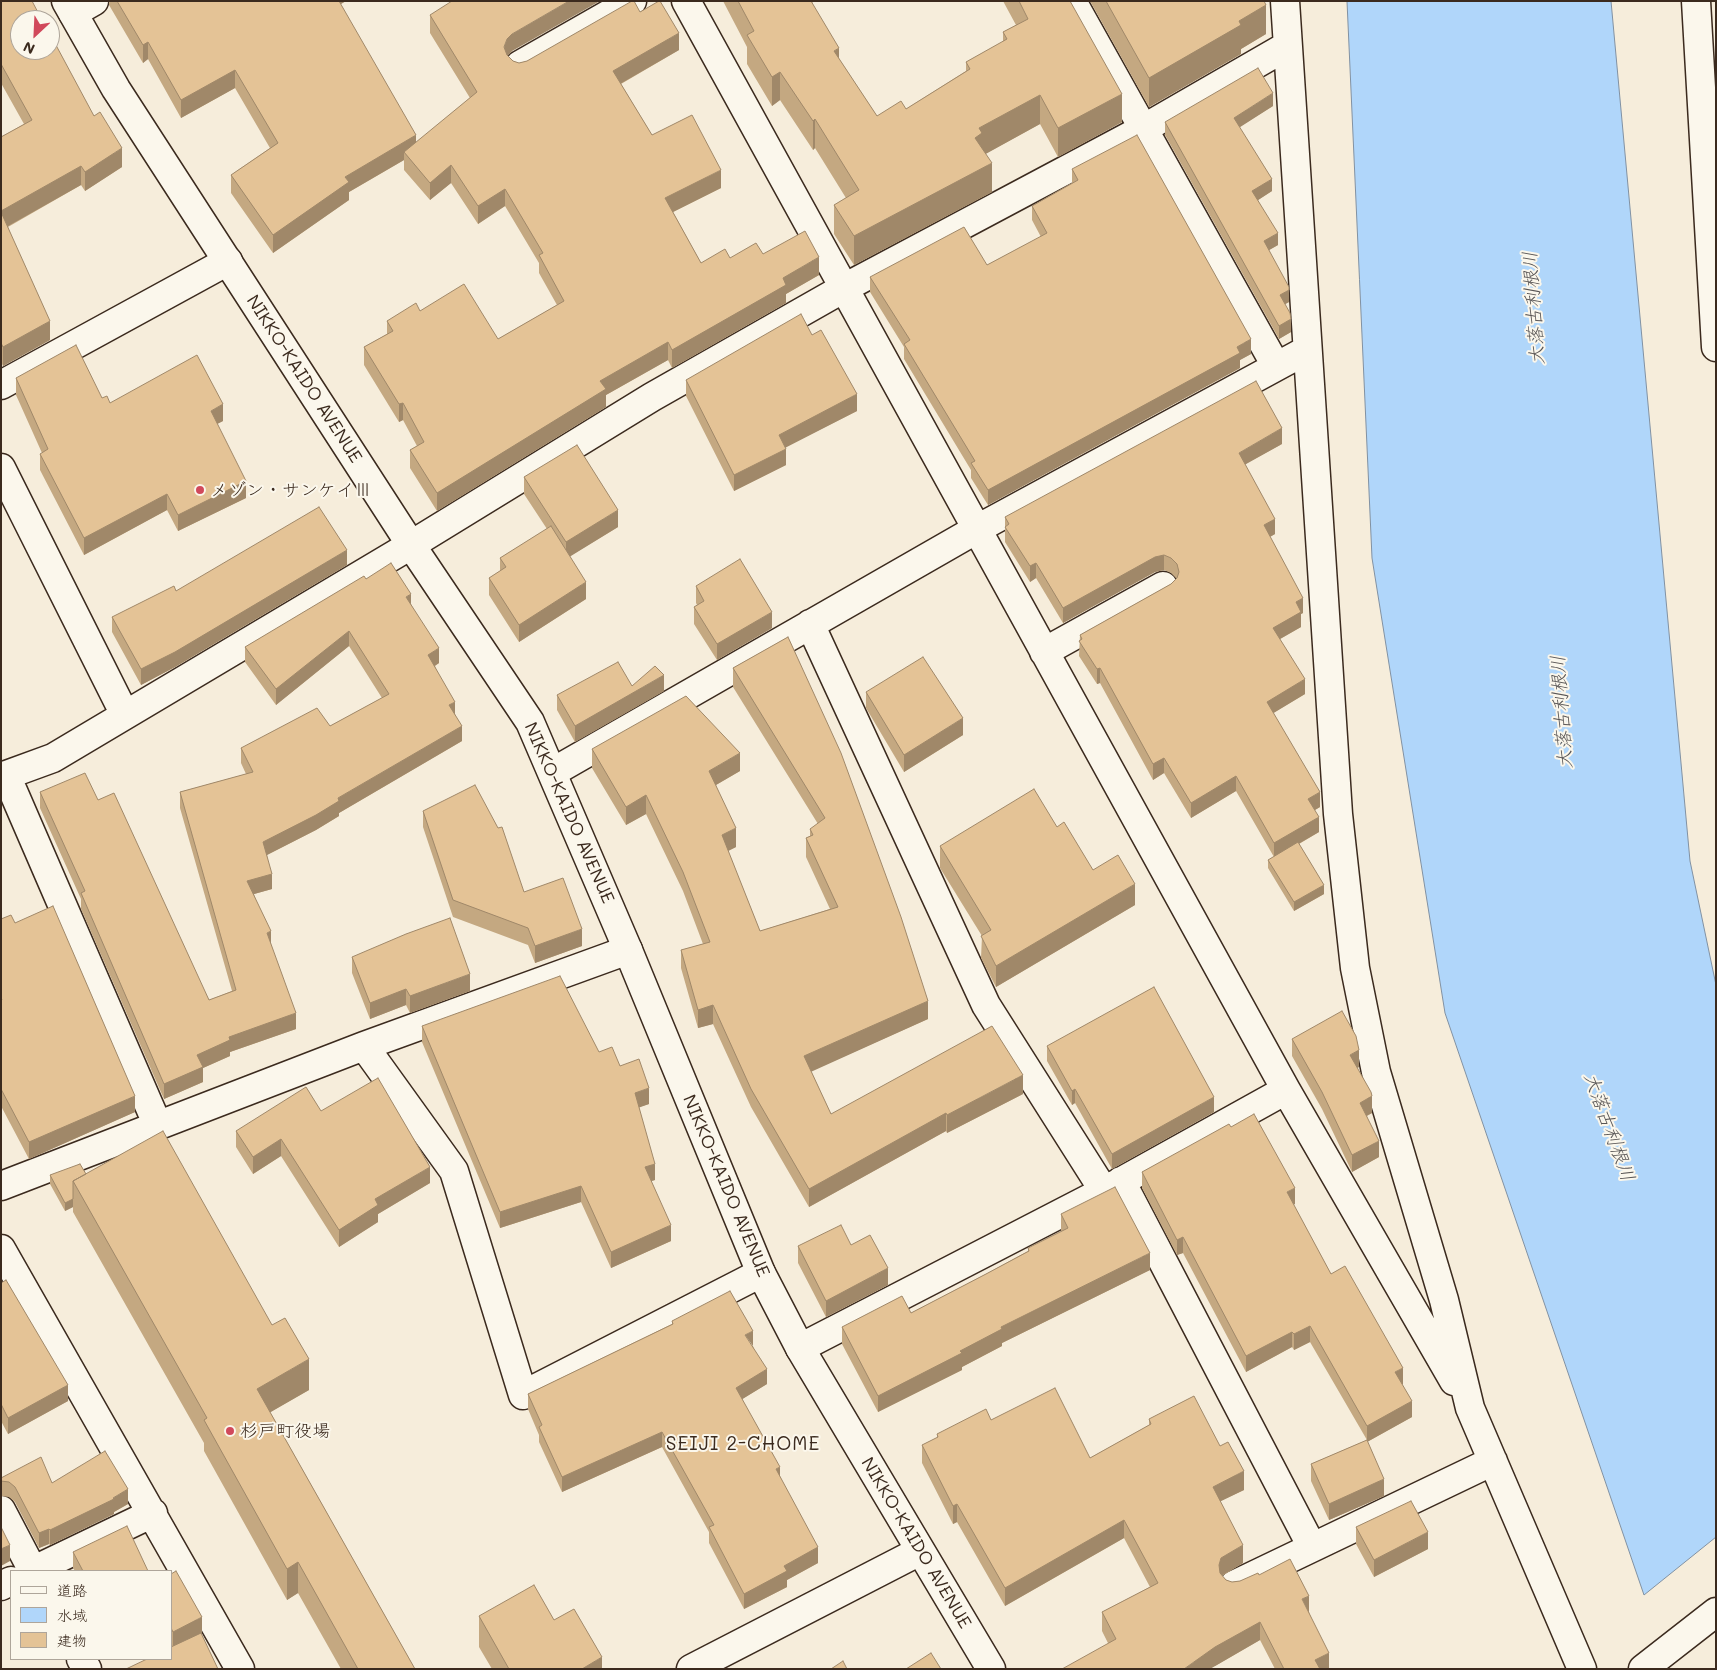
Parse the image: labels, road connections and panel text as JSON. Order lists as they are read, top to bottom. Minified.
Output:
{"streets":{"street":["NIKKO-KAIDO AVENUE"]},"districts":["SEIJI 2-CHOME"],"water":["大落古利根川"],"places":["メゾン・サンケイⅢ","杉戸町役場"],"legend":["道路","水域","建物"],"north":"bottom left"}
